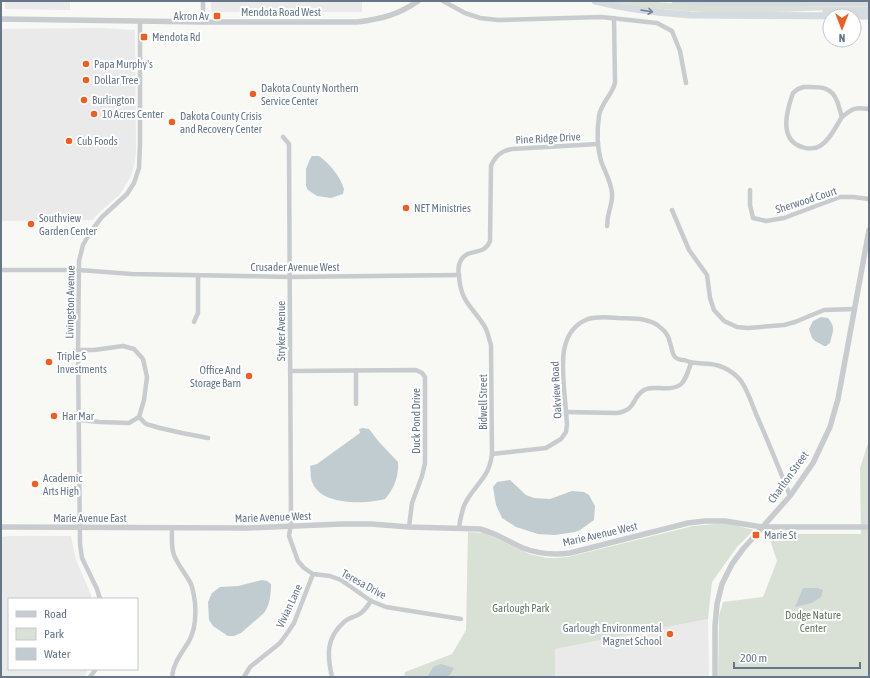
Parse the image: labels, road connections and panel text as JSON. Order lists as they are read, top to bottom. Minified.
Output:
{"streets":{"street":["Mendota Road West","Pine Ridge Drive","Sherwood Court","Crusader Avenue West","Livingston Avenue","Stryker Avenue","Oakview Road","Bidwell Street","Duck Pond Drive","Charlton Street","Marie Avenue West","Marie Avenue East","Teresa Drive","Vivian Lane"]},"crossings":[["Mendota Road West","Livingston Avenue"],["Pine Ridge Drive","Crusader Avenue West"],["Pine Ridge Drive","Bidwell Street"],["Crusader Avenue West","Livingston Avenue"],["Crusader Avenue West","Stryker Avenue"],["Crusader Avenue West","Bidwell Street"],["Livingston Avenue","Marie Avenue East"],["Stryker Avenue","Duck Pond Drive"],["Stryker Avenue","Marie Avenue West"],["Oakview Road","Bidwell Street"],["Oakview Road","Charlton Street"],["Bidwell Street","Marie Avenue West"],["Duck Pond Drive","Marie Avenue West"],["Charlton Street","Marie Avenue West"],["Marie Avenue West","Marie Avenue East"],["Teresa Drive","Vivian Lane"]],"parks":["Garlough Park","Dodge Nature Center"],"places":{"transit":["Akron Av","Mendota Rd","Marie St"],"other":["Papa Murphy's","Dollar Tree","Dakota County Northern Service Center","Burlington","10 Acres Center","Dakota County Crisis and Recovery Center","Cub Foods","NET Ministries","Southview Garden Center","Triple S Investments","Office And Storage Barn","Har Mar","Academic Arts High","Garlough Environmental Magnet School"]},"legend":["Road","Park","Water"],"scale_bar":"200 m","north":"bottom"}
